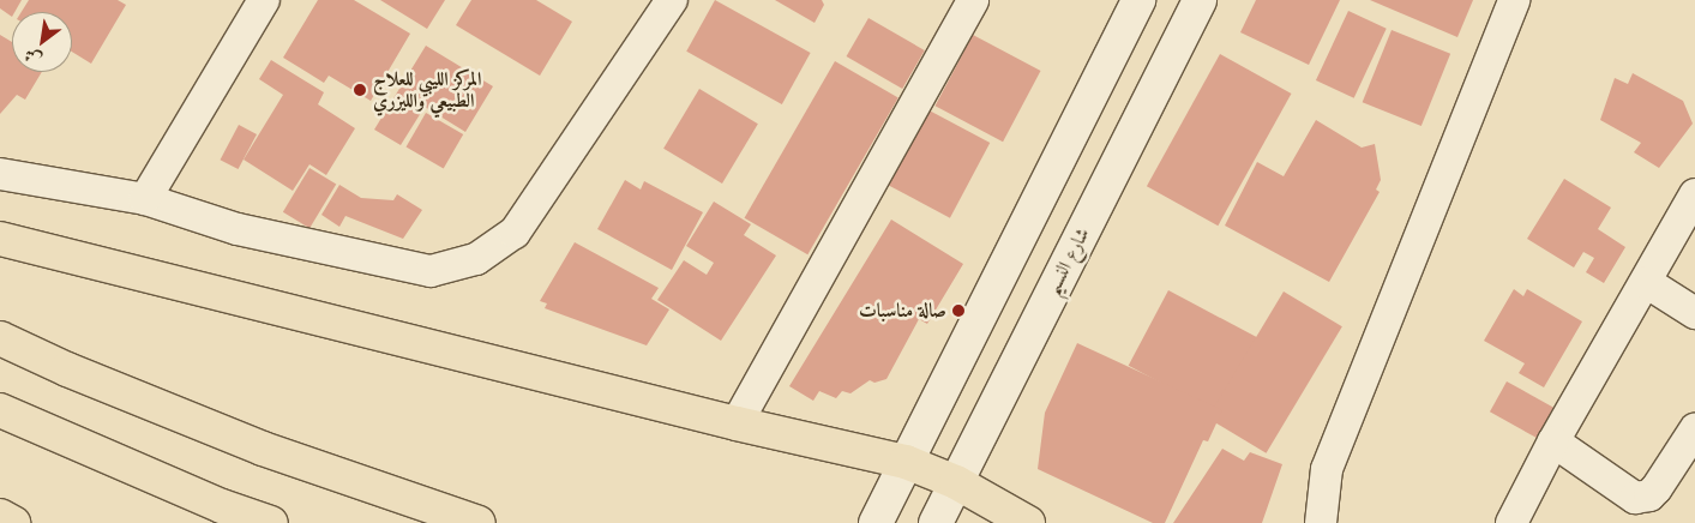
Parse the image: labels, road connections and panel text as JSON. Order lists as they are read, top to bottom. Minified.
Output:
{"streets":{"street":["شارع النسيم"]},"places":["المركز الليبي للعلاج الطبيعي والليزري","صالة مناسبات"],"north":"bottom left"}
